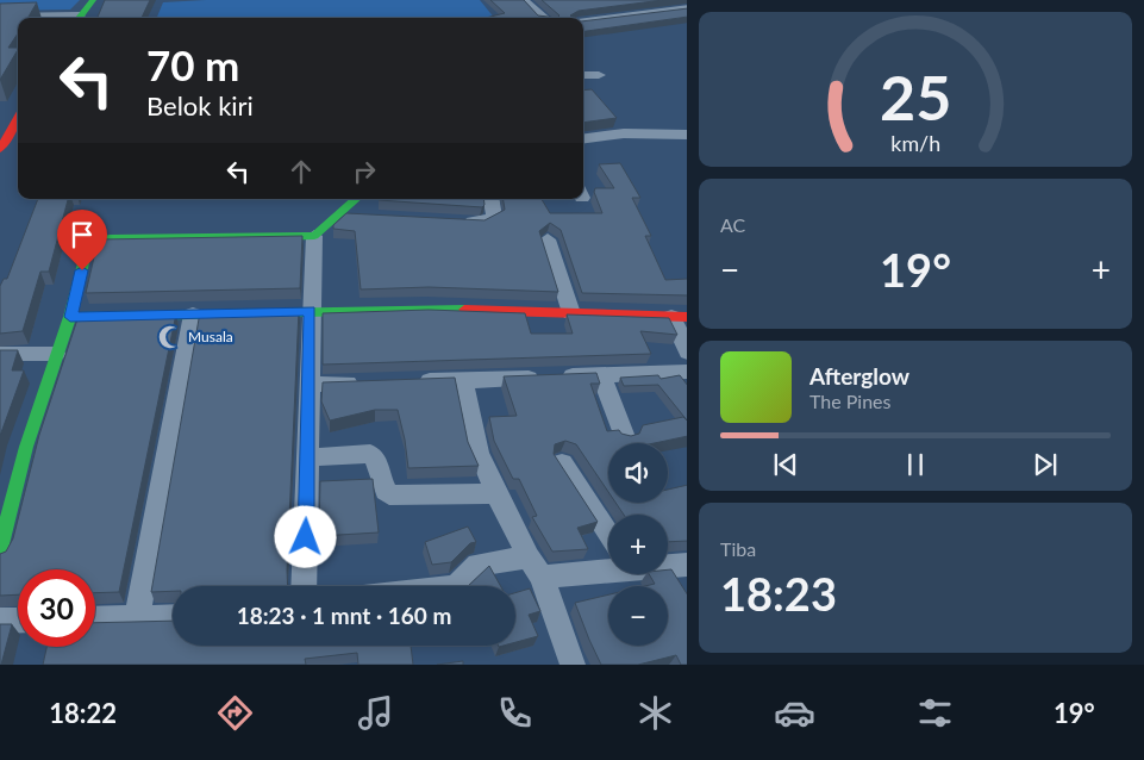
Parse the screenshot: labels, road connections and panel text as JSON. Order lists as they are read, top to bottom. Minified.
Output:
{"places":{"mosque":["Musala"]},"page":{"turn":["70 m","Belok kiri"],"tile":["AC",["Tiba","18:23"]],"heat":["−","19°","+"],"song":["Afterglow","The Pines"],"map_buttons":["+","−"],"limit":"30","trip":"18:23 · 1 mnt · 160 m","tabs":["18:22","19°"],"gauge":["25","km/h"]}}
